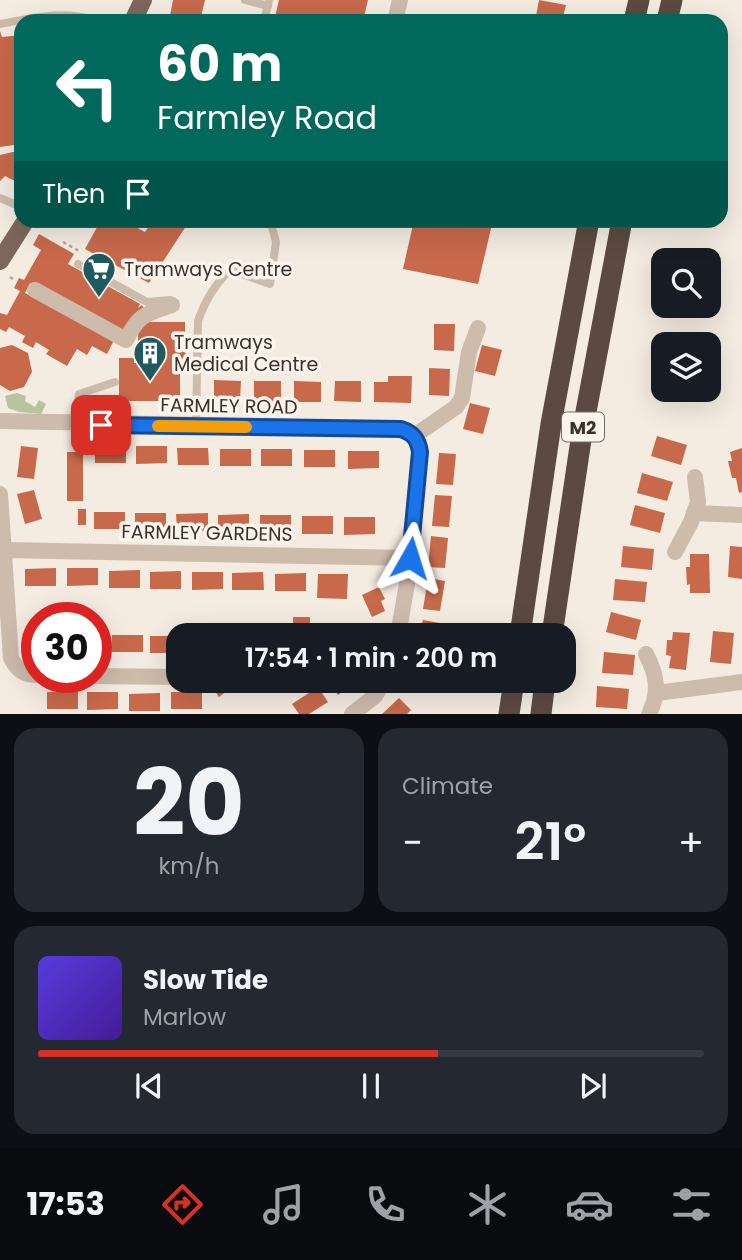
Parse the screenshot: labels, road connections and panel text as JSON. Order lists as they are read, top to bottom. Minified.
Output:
{"streets":{"highway":["M2"],"street":["FARMLEY ROAD","FARMLEY GARDENS"]},"places":{"supermarket":["Tramways Centre"],"building":["Tramways Medical Centre"]},"page":{"turn":["60 m","Farmley Road"],"then":"Then","limit":"30","trip":"17:54 · 1 min · 200 m","tile":[["20","km/h"],"Climate"],"heat":["−","21°","+"],"song":["Slow Tide","Marlow"],"tabs":"17:53"}}
